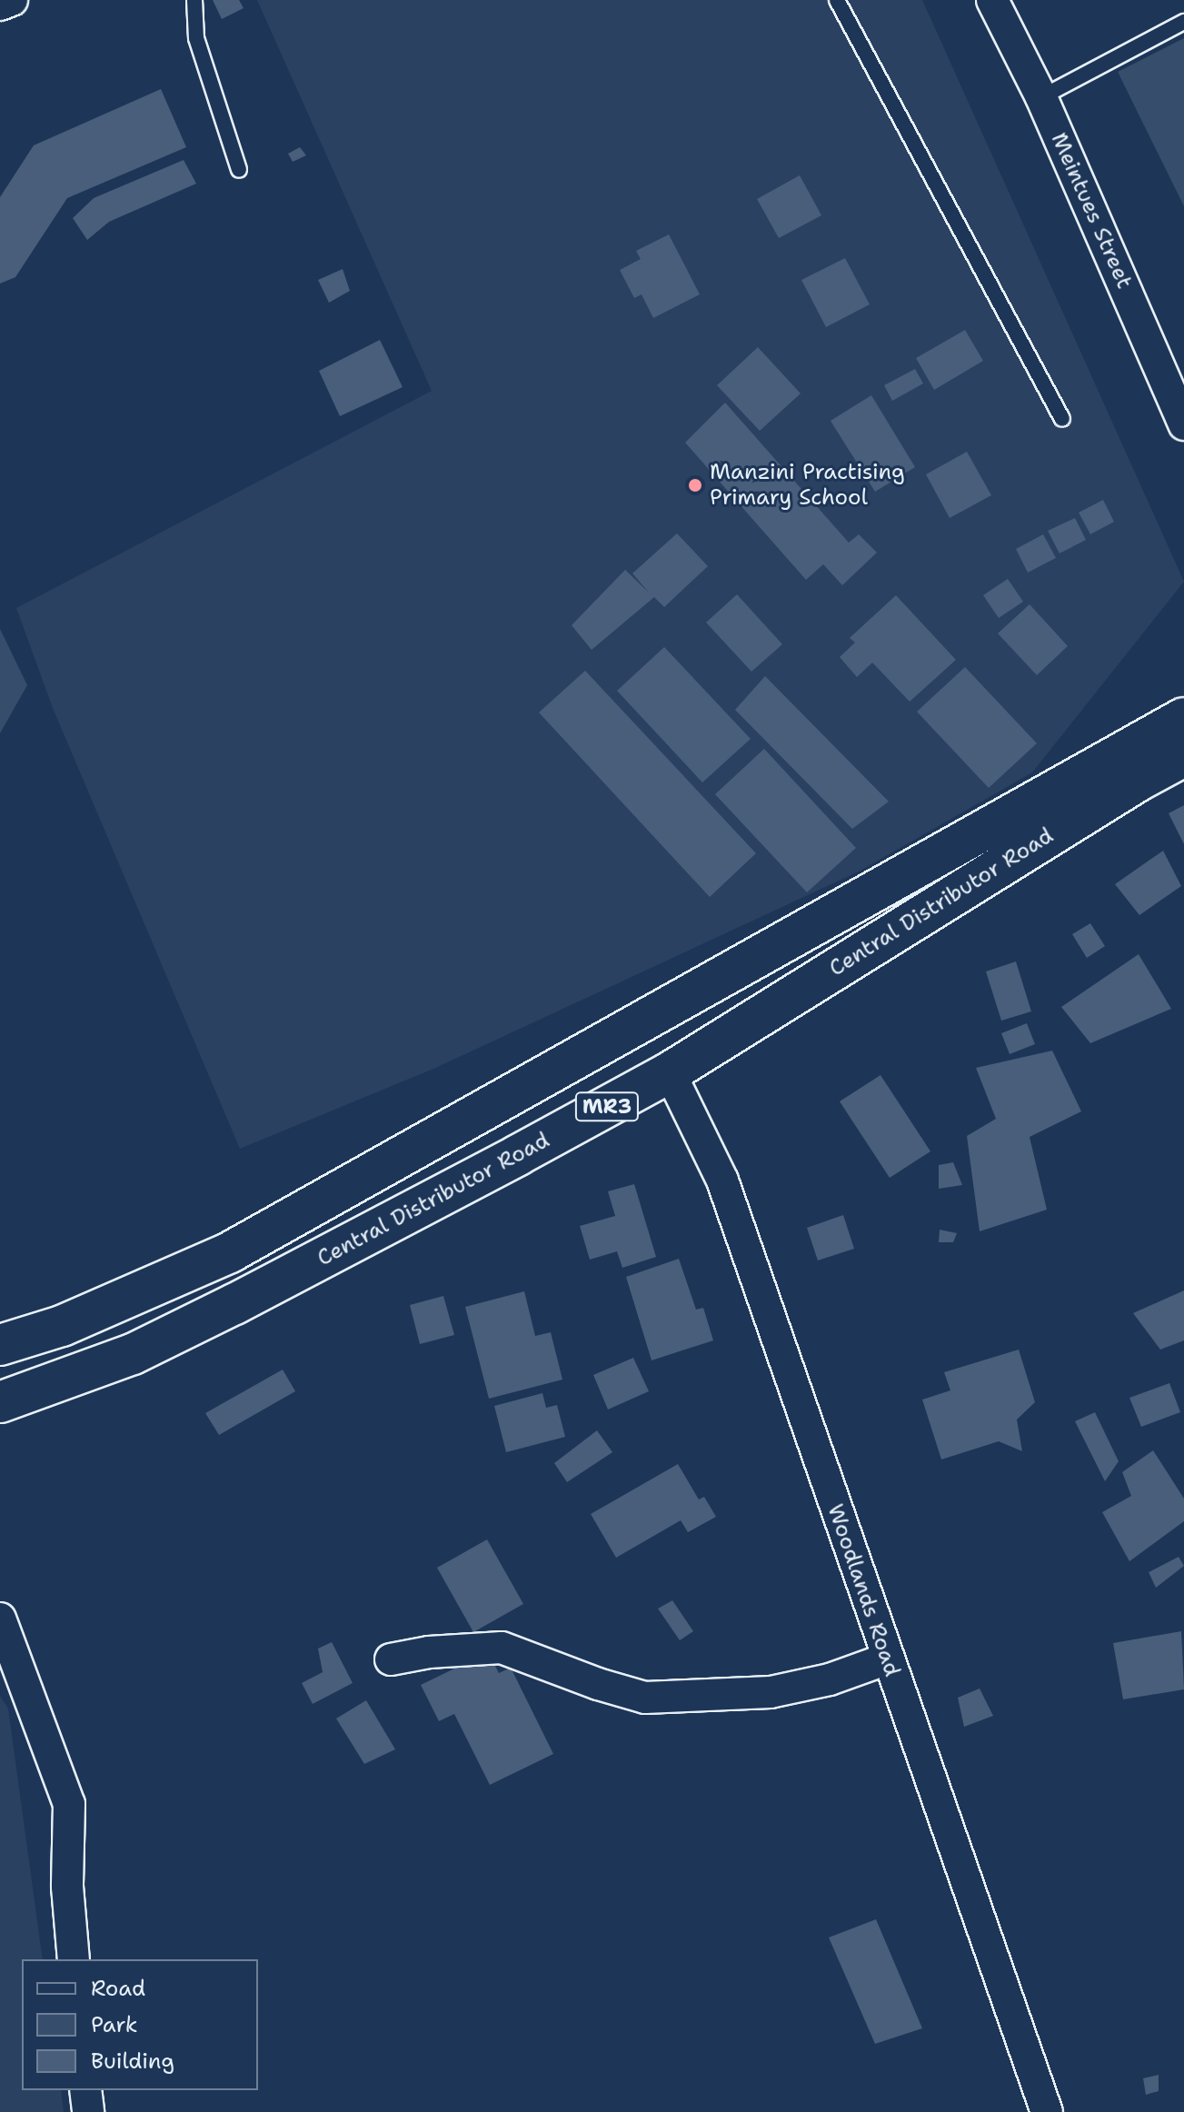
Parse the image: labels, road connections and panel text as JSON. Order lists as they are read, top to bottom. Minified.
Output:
{"streets":{"highway":["Central Distributor Road","MR3"],"street":["Meintues Street","Woodlands Road"]},"crossings":[["Central Distributor Road","Woodlands Road"]],"places":["Manzini Practising Primary School"],"legend":["Road","Park","Building"]}
